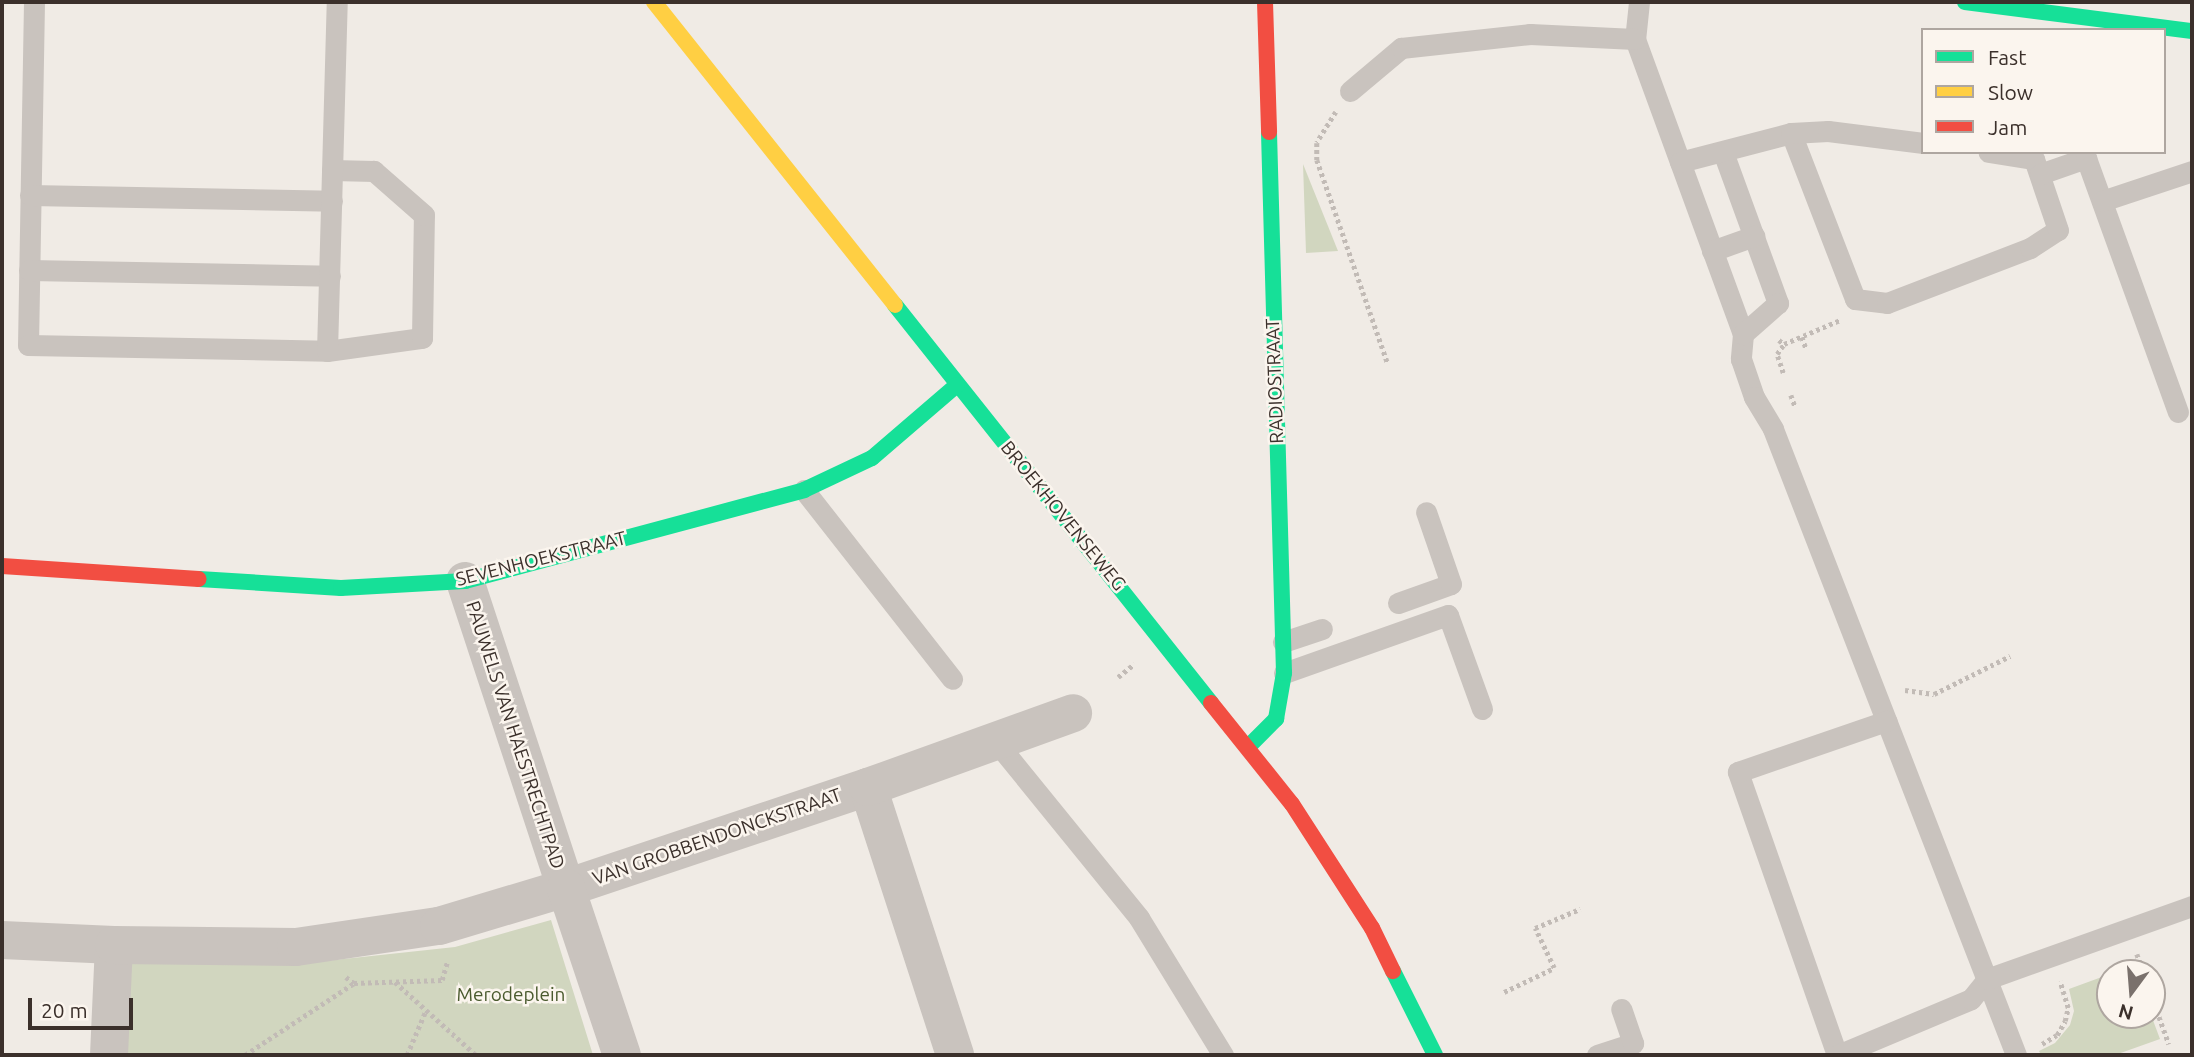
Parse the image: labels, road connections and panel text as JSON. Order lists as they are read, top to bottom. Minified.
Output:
{"streets":{"street":["RADIOSTRAAT","BROEKHOVENSEWEG","SEVENHOEKSTRAAT","PAUWELS VAN HAESTRECHTPAD","VAN GROBBENDONCKSTRAAT"]},"crossings":[["RADIOSTRAAT","BROEKHOVENSEWEG"],["BROEKHOVENSEWEG","SEVENHOEKSTRAAT"],["SEVENHOEKSTRAAT","PAUWELS VAN HAESTRECHTPAD"],["PAUWELS VAN HAESTRECHTPAD","VAN GROBBENDONCKSTRAAT"]],"parks":["Merodeplein"],"legend":["Fast","Slow","Jam"],"scale_bar":"20 m","north":"bottom"}
